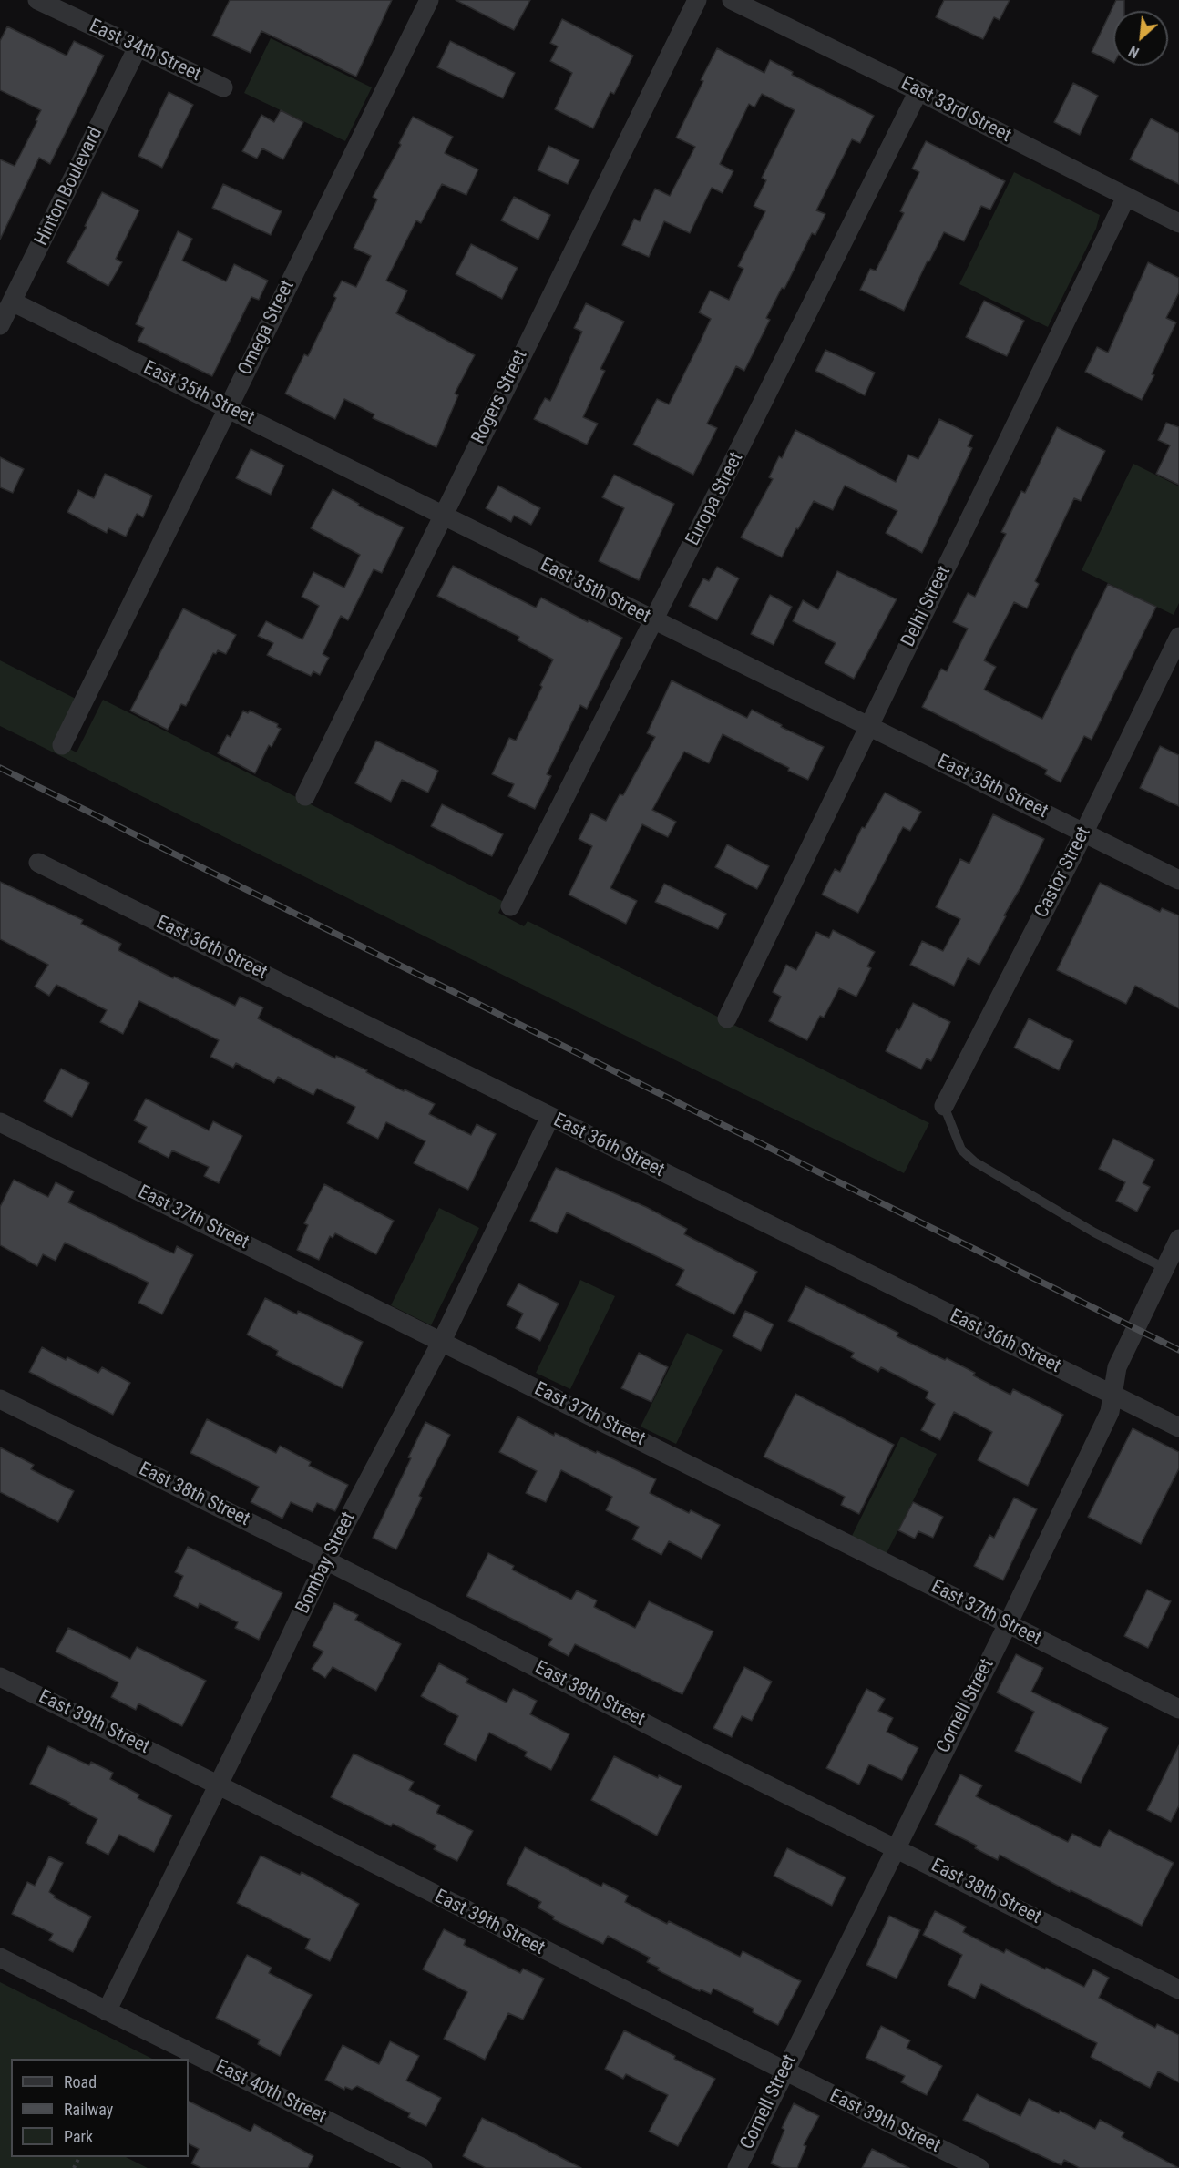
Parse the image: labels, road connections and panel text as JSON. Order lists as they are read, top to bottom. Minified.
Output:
{"streets":{"street":["East 34th Street","East 33rd Street","Hinton Boulevard","Omega Street","East 35th Street","Rogers Street","Europa Street","Delhi Street","Castor Street","East 36th Street","East 37th Street","East 38th Street","Bombay Street","Cornell Street","East 39th Street","East 40th Street"]},"crossings":[["East 34th Street","Hinton Boulevard"],["East 33rd Street","Europa Street"],["East 33rd Street","Delhi Street"],["Hinton Boulevard","East 35th Street"],["Omega Street","East 35th Street"],["East 35th Street","Rogers Street"],["East 35th Street","Europa Street"],["East 35th Street","Delhi Street"],["East 35th Street","Castor Street"],["East 36th Street","Bombay Street"],["East 36th Street","Cornell Street"],["East 37th Street","Bombay Street"],["East 37th Street","Cornell Street"],["East 38th Street","Bombay Street"],["East 38th Street","Cornell Street"],["Bombay Street","East 39th Street"],["Bombay Street","East 40th Street"],["Cornell Street","East 39th Street"]],"legend":["Road","Railway","Park"],"north":"bottom left"}
